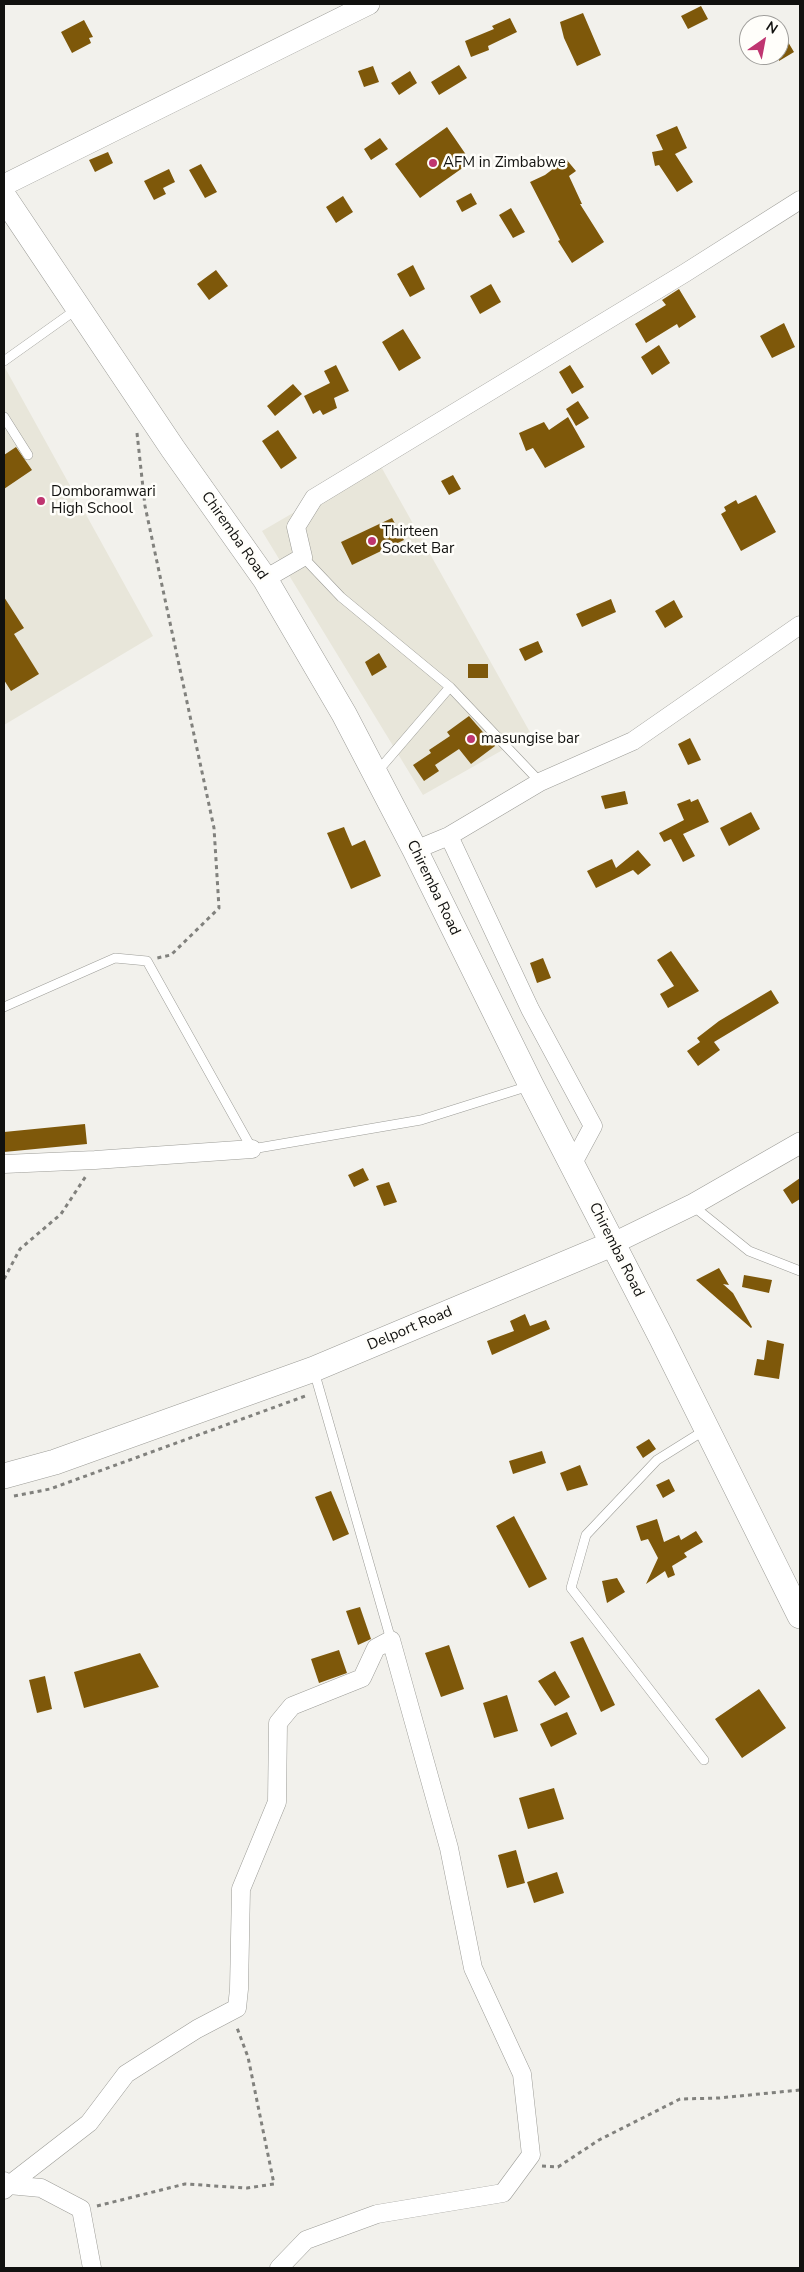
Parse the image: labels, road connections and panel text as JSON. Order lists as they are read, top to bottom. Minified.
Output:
{"streets":{"main road":["Chiremba Road","Delport Road"]},"crossings":[["Chiremba Road","Delport Road"]],"places":["AFM in Zimbabwe","Domboramwari High School","Thirteen Socket Bar","masungise bar"],"north":"top right"}
